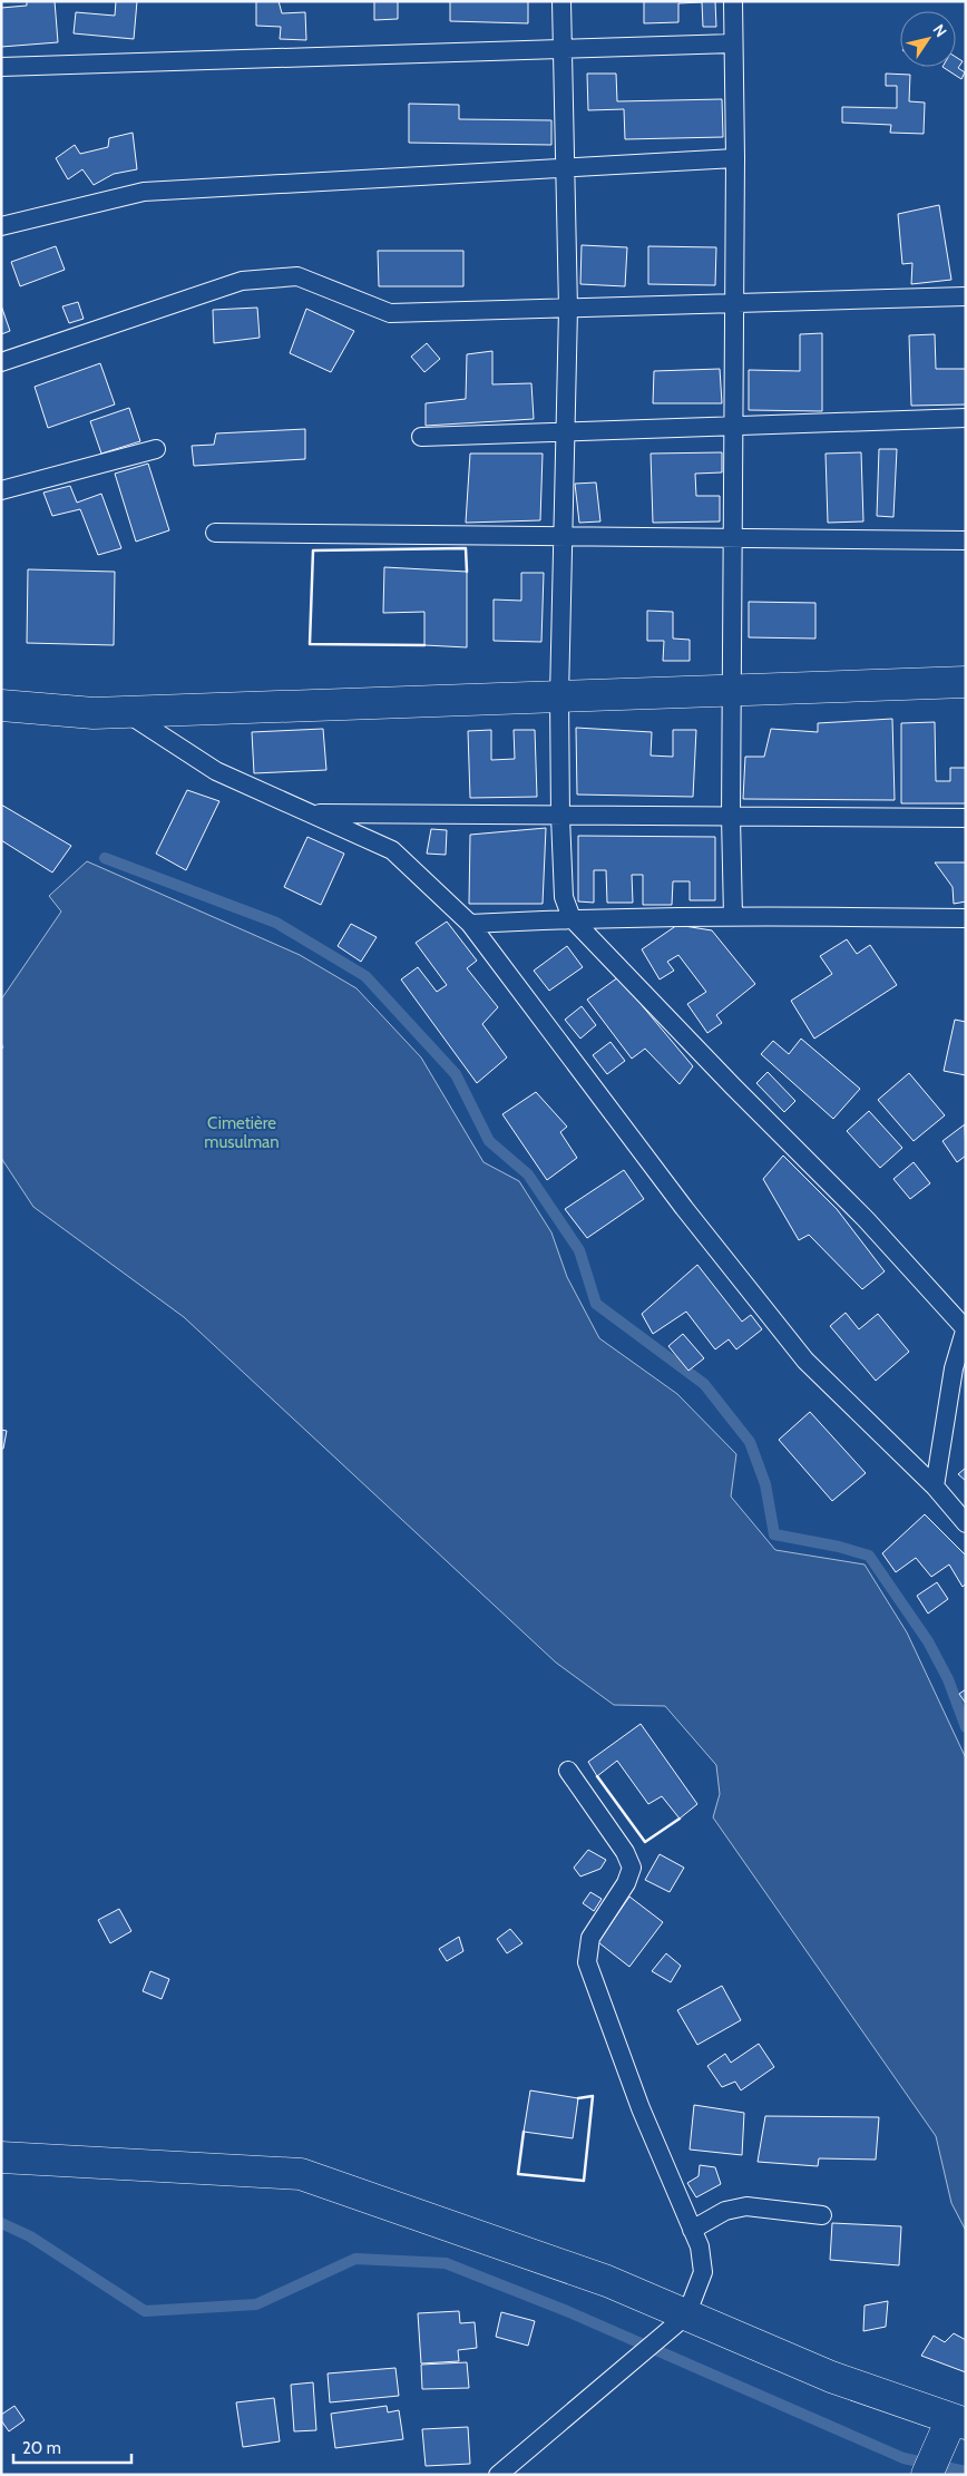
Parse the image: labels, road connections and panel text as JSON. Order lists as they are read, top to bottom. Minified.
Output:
{"parks":["Cimetière musulman"],"scale_bar":"20 m","north":"top right"}
